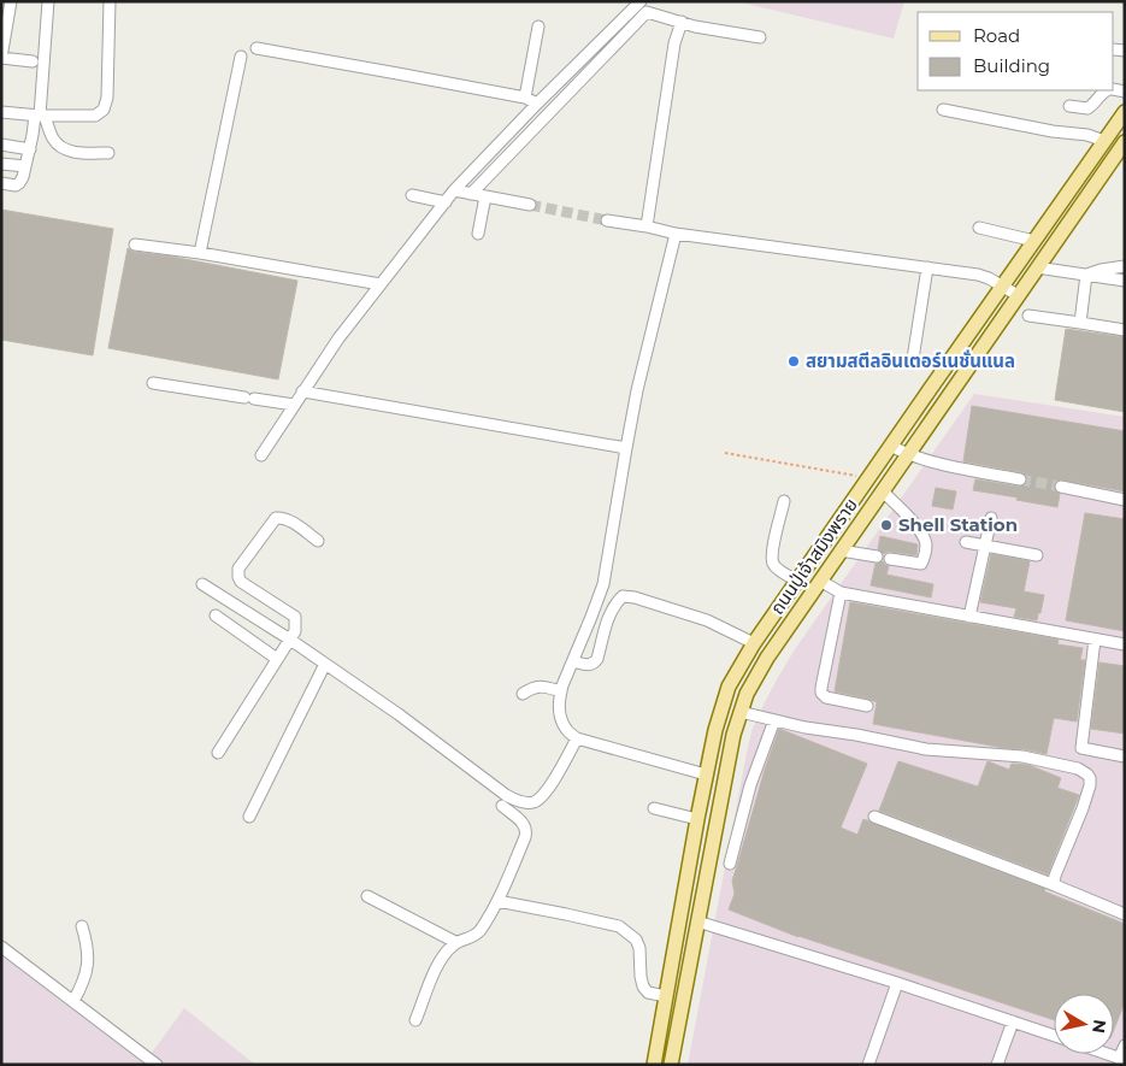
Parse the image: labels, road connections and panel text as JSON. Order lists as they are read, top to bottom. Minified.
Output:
{"streets":{"main road":["ถนนปู่เจ้าสมิงพราย"]},"places":["สยามสตีลอินเตอร์เนชั่นแนล","Shell Station"],"legend":["Road","Building"],"north":"right"}
